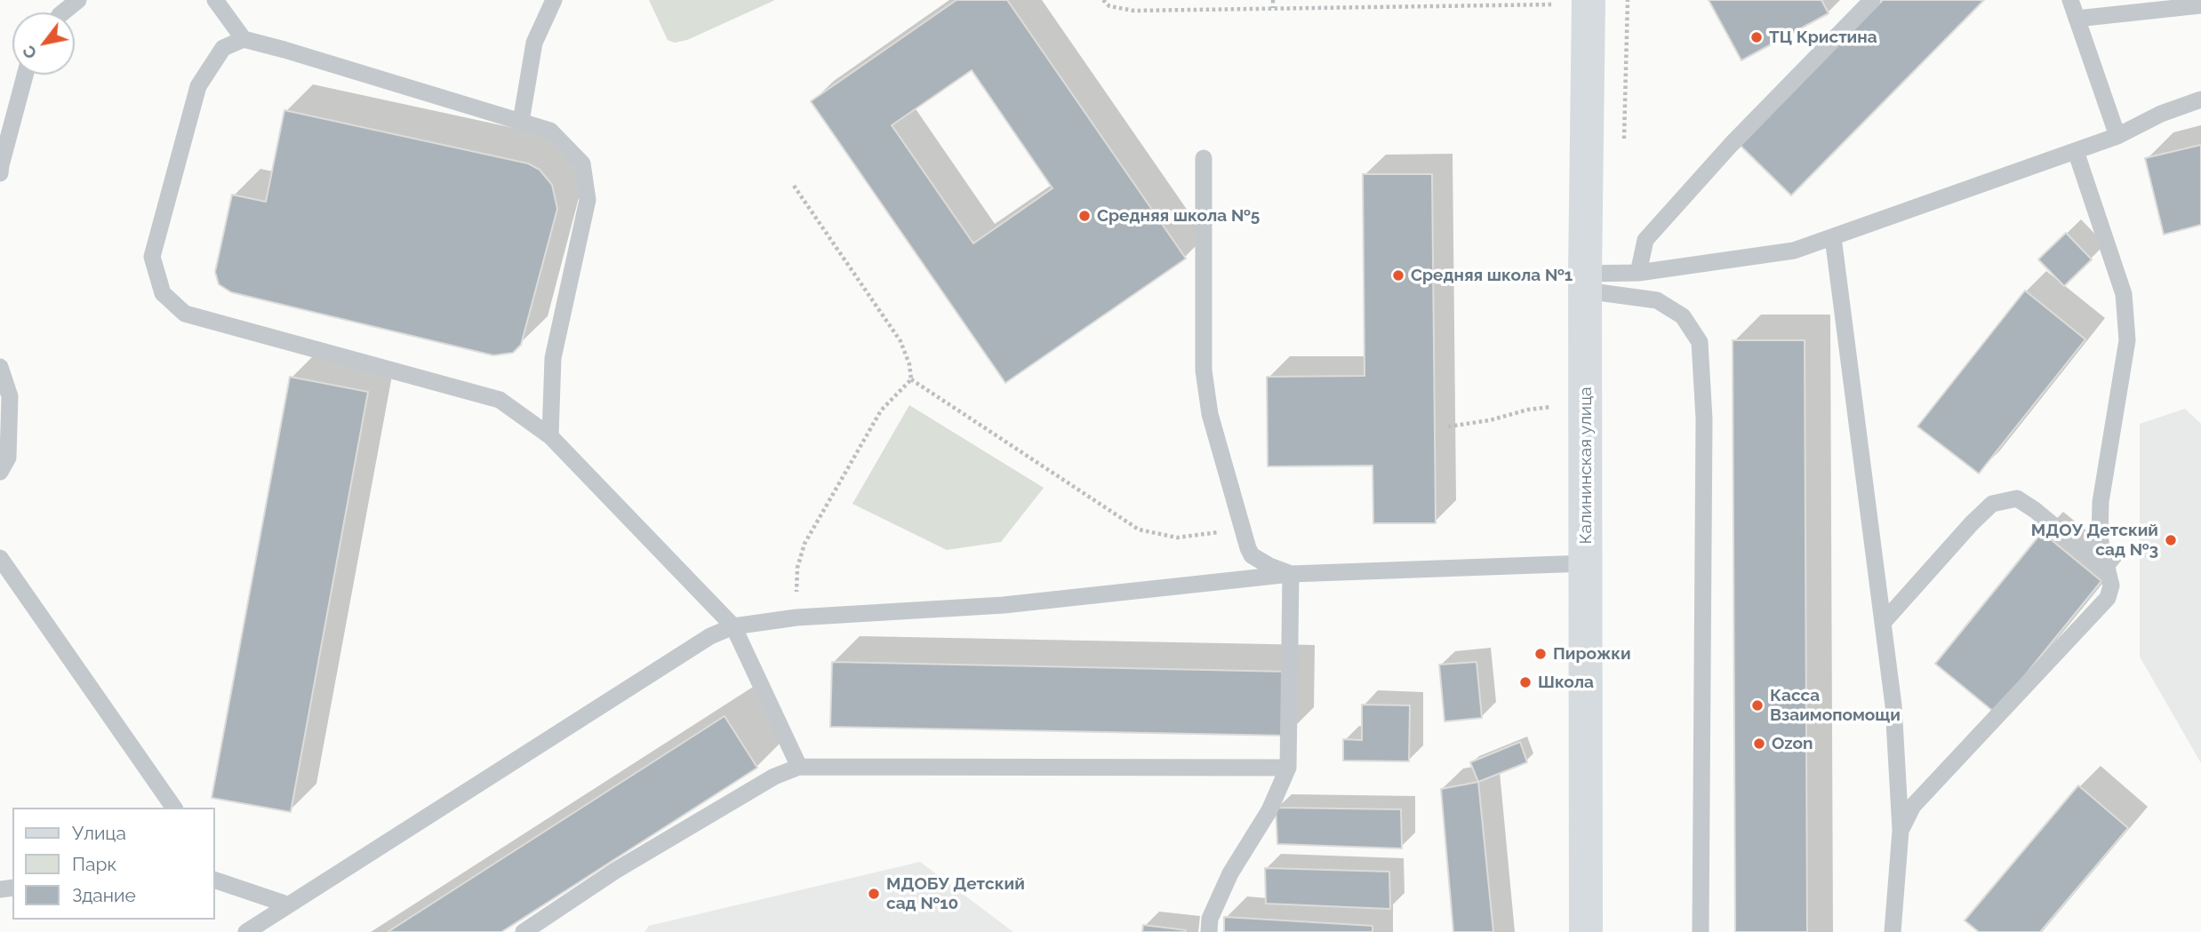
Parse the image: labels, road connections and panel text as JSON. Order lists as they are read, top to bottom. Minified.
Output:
{"streets":{"main road":["Калининская улица"]},"places":["ТЦ Кристина","Средняя школа №5","Средняя школа №1","МДОУ Детский сад №3","Пирожки","Школа","Касса Взаимопомощи","Ozon","МДОБУ Детский сад №10"],"legend":["Улица","Парк","Здание"],"north":"bottom left"}
